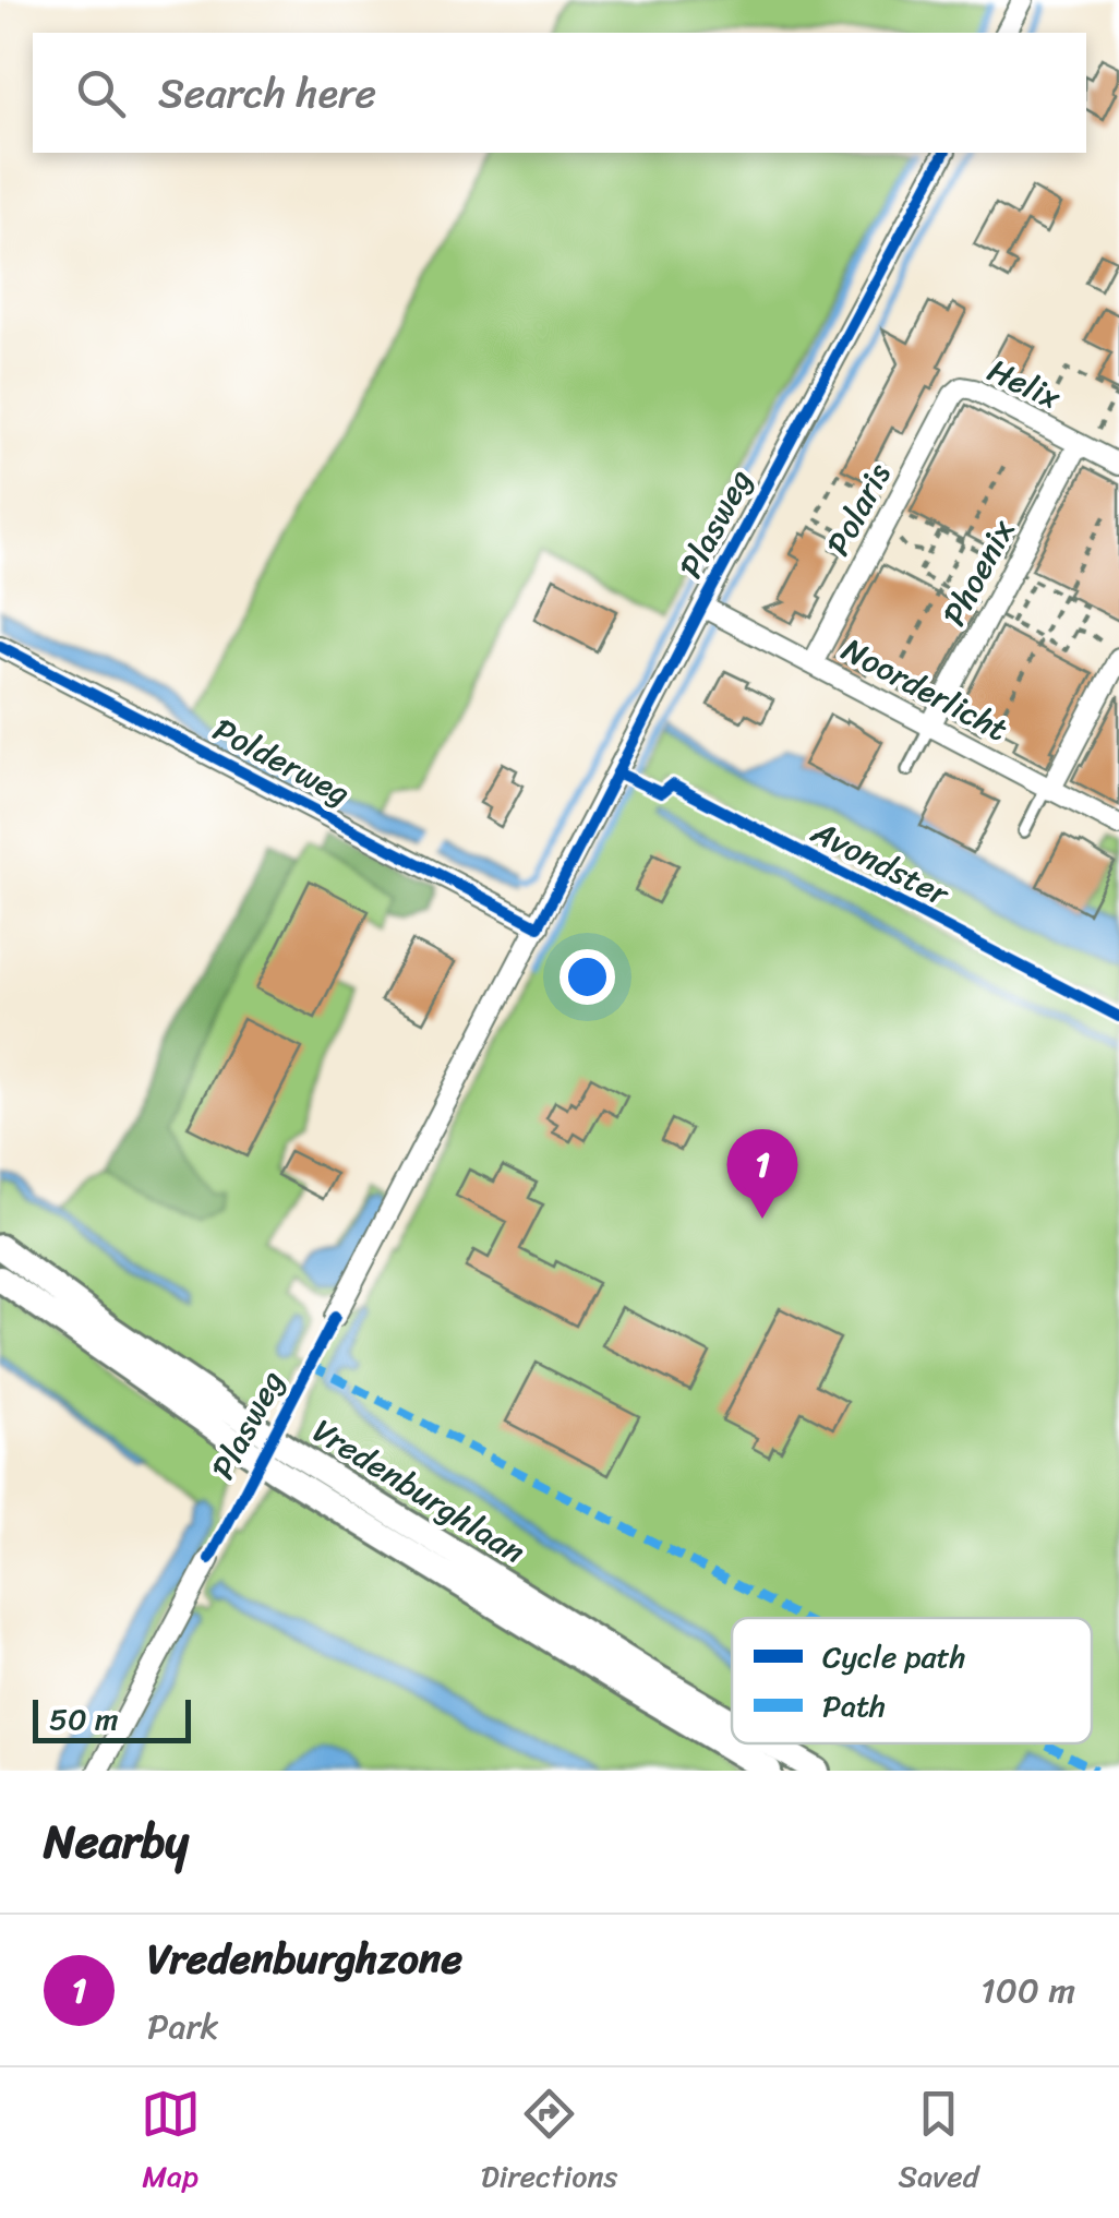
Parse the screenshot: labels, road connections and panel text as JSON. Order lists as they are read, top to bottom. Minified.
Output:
{"streets":{"street":["Helix","Polaris","Plasweg","Phoenix","Noorderlicht","Polderweg","Vredenburghlaan"],"cycle path":["Avondster"]},"crossings":[["Helix","Polaris"],["Helix","Phoenix"],["Polaris","Noorderlicht"],["Plasweg","Noorderlicht"],["Plasweg","Polderweg"],["Phoenix","Noorderlicht"]],"legend":["Cycle path","Path"],"scale_bar":"50 m","page":{"search":"Search here","pins":"1","scale":"50 m","heading":"Nearby","list":[{"mark":"1","name":"Vredenburghzone","note":"Park","value":"100 m"}],"nav":["Map","Directions","Saved"]}}
